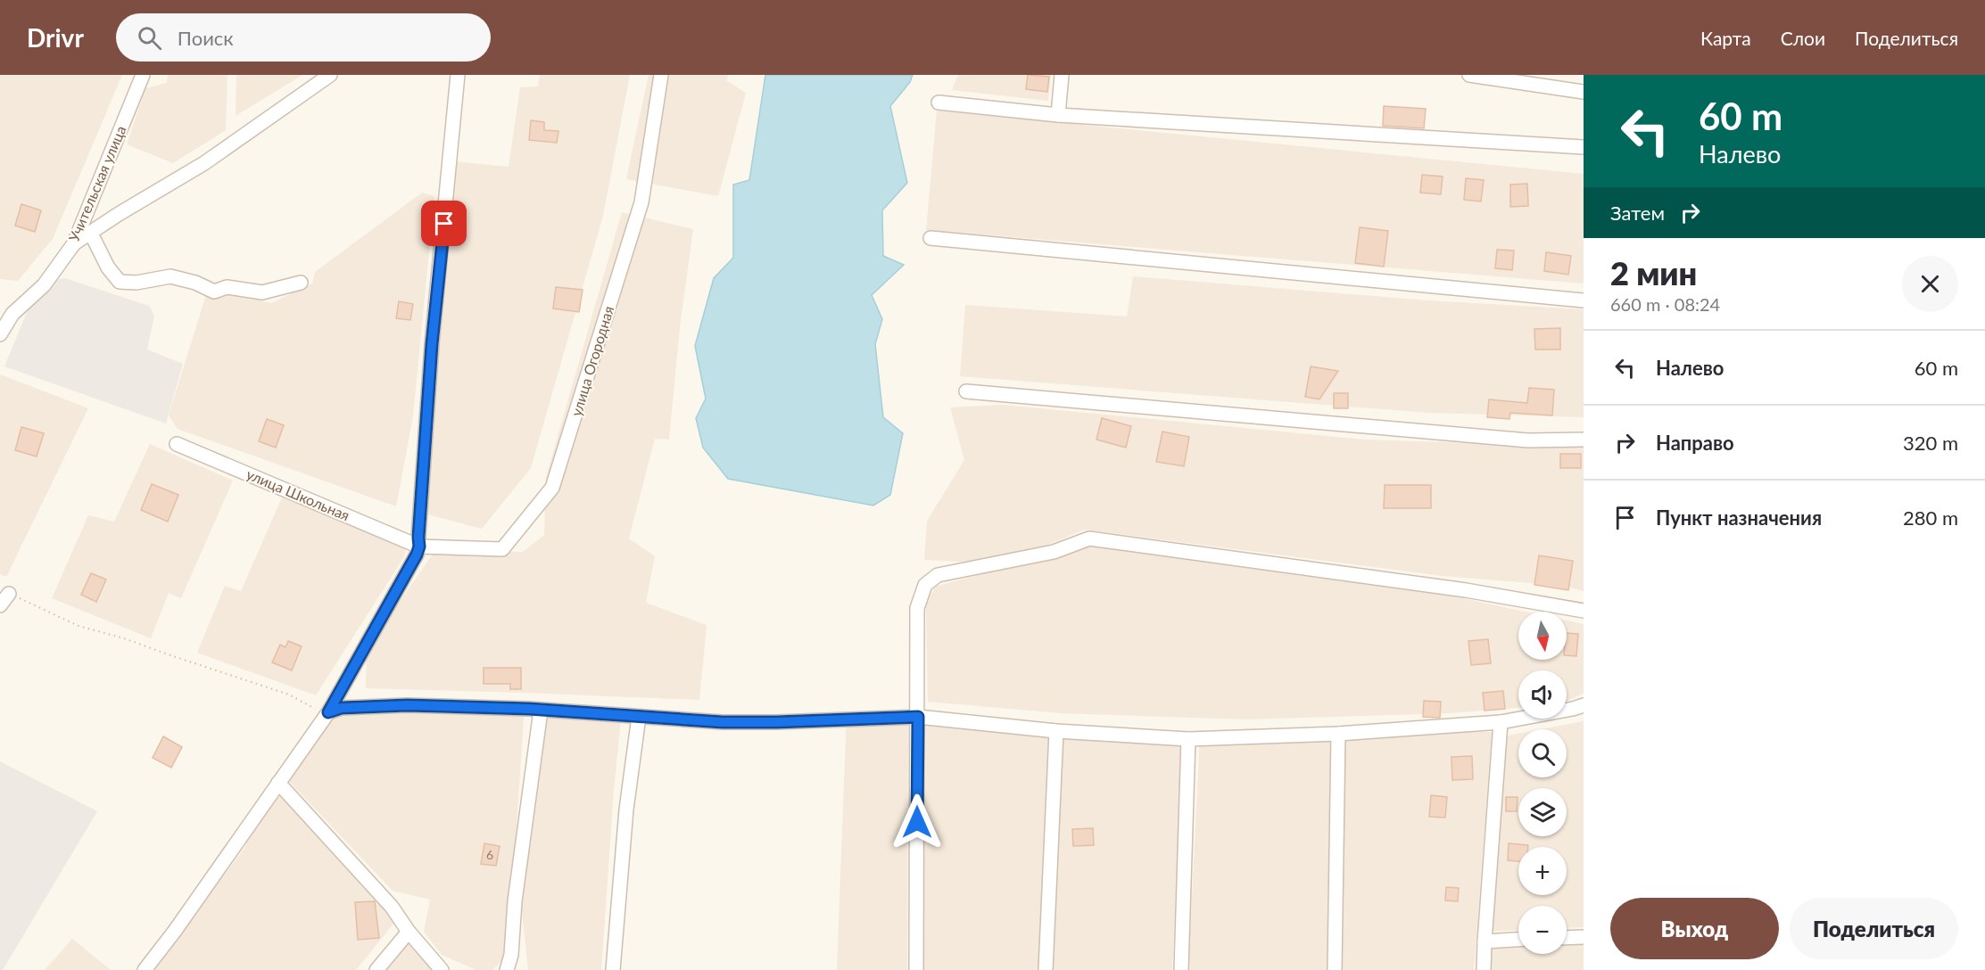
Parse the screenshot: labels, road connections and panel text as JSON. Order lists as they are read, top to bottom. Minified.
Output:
{"streets":{"street":["Учительская улица","улица Огородная","улица Школьная"]},"crossings":[["улица Огородная","улица Школьная"]],"house_numbers":["6"],"north":"bottom","page":{"header":"Drivr","search":"Поиск","nav":["Карта","Слои","Поделиться"],"turn":["60 m","Налево"],"then":"Затем","heading":["2 мин","660 m · 08:24"],"list":[{"name":"Налево","value":"60 m"},{"name":"Направо","value":"320 m"},{"name":"Пункт назначения","value":"280 m"}],"map_buttons":["+","−"],"buttons":["Выход","Поделиться"]}}
